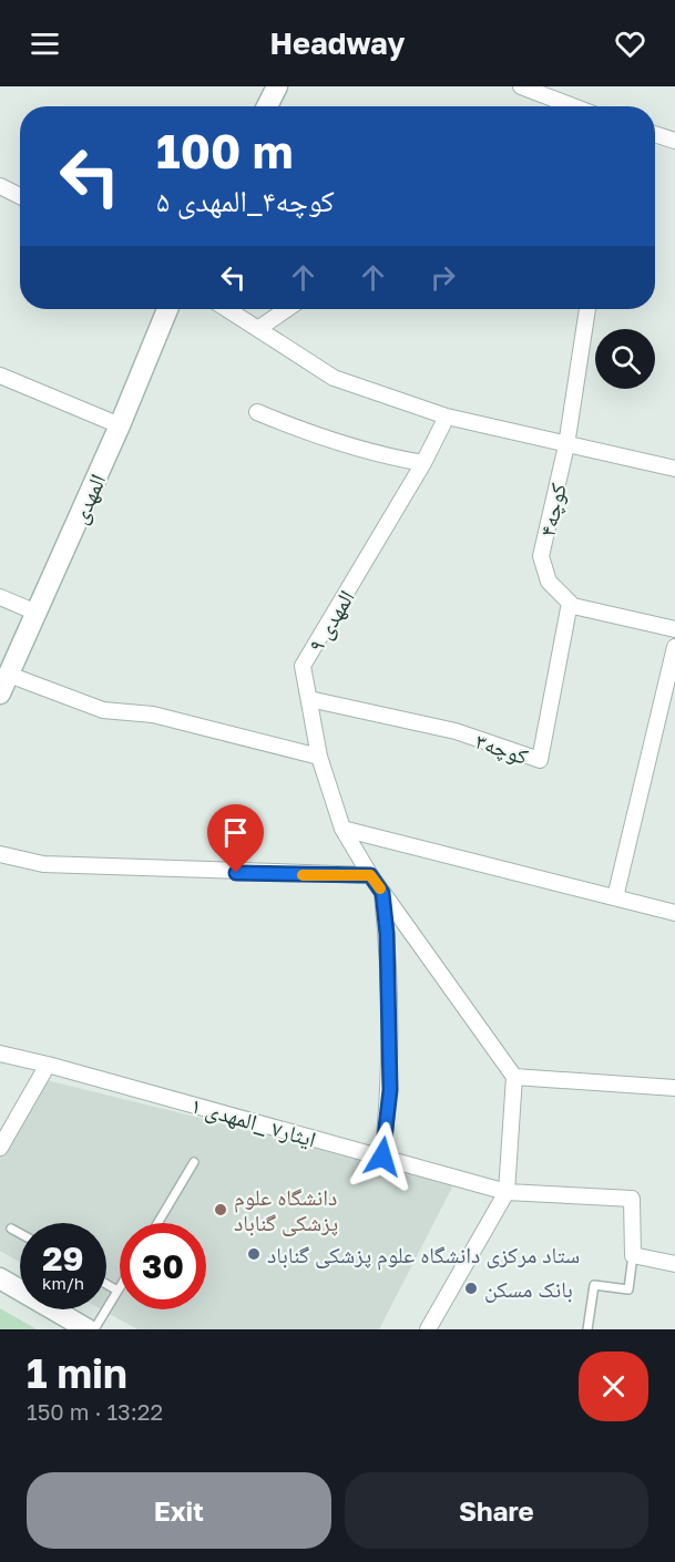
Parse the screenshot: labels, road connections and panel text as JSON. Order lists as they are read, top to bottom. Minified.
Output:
{"streets":{"main road":["المهدی"],"street":["کوچه۴","المهدی ۹","کوچه۳","ایثار۷ _المهدی ۱"]},"crossings":[["کوچه۴","کوچه۳"],["المهدی ۹","کوچه۳"]],"places":["دانشگاه علوم پزشکی گناباد","ستاد مرکزی دانشگاه علوم پزشکی گناباد","بانک مسکن"],"page":{"header":"Headway","turn":["100 m","کوچه۴_المهدی ۵"],"speed":"29 km/h","limit":"30","heading":["1 min","150 m · 13:22"],"buttons":["Exit","Share"]}}
